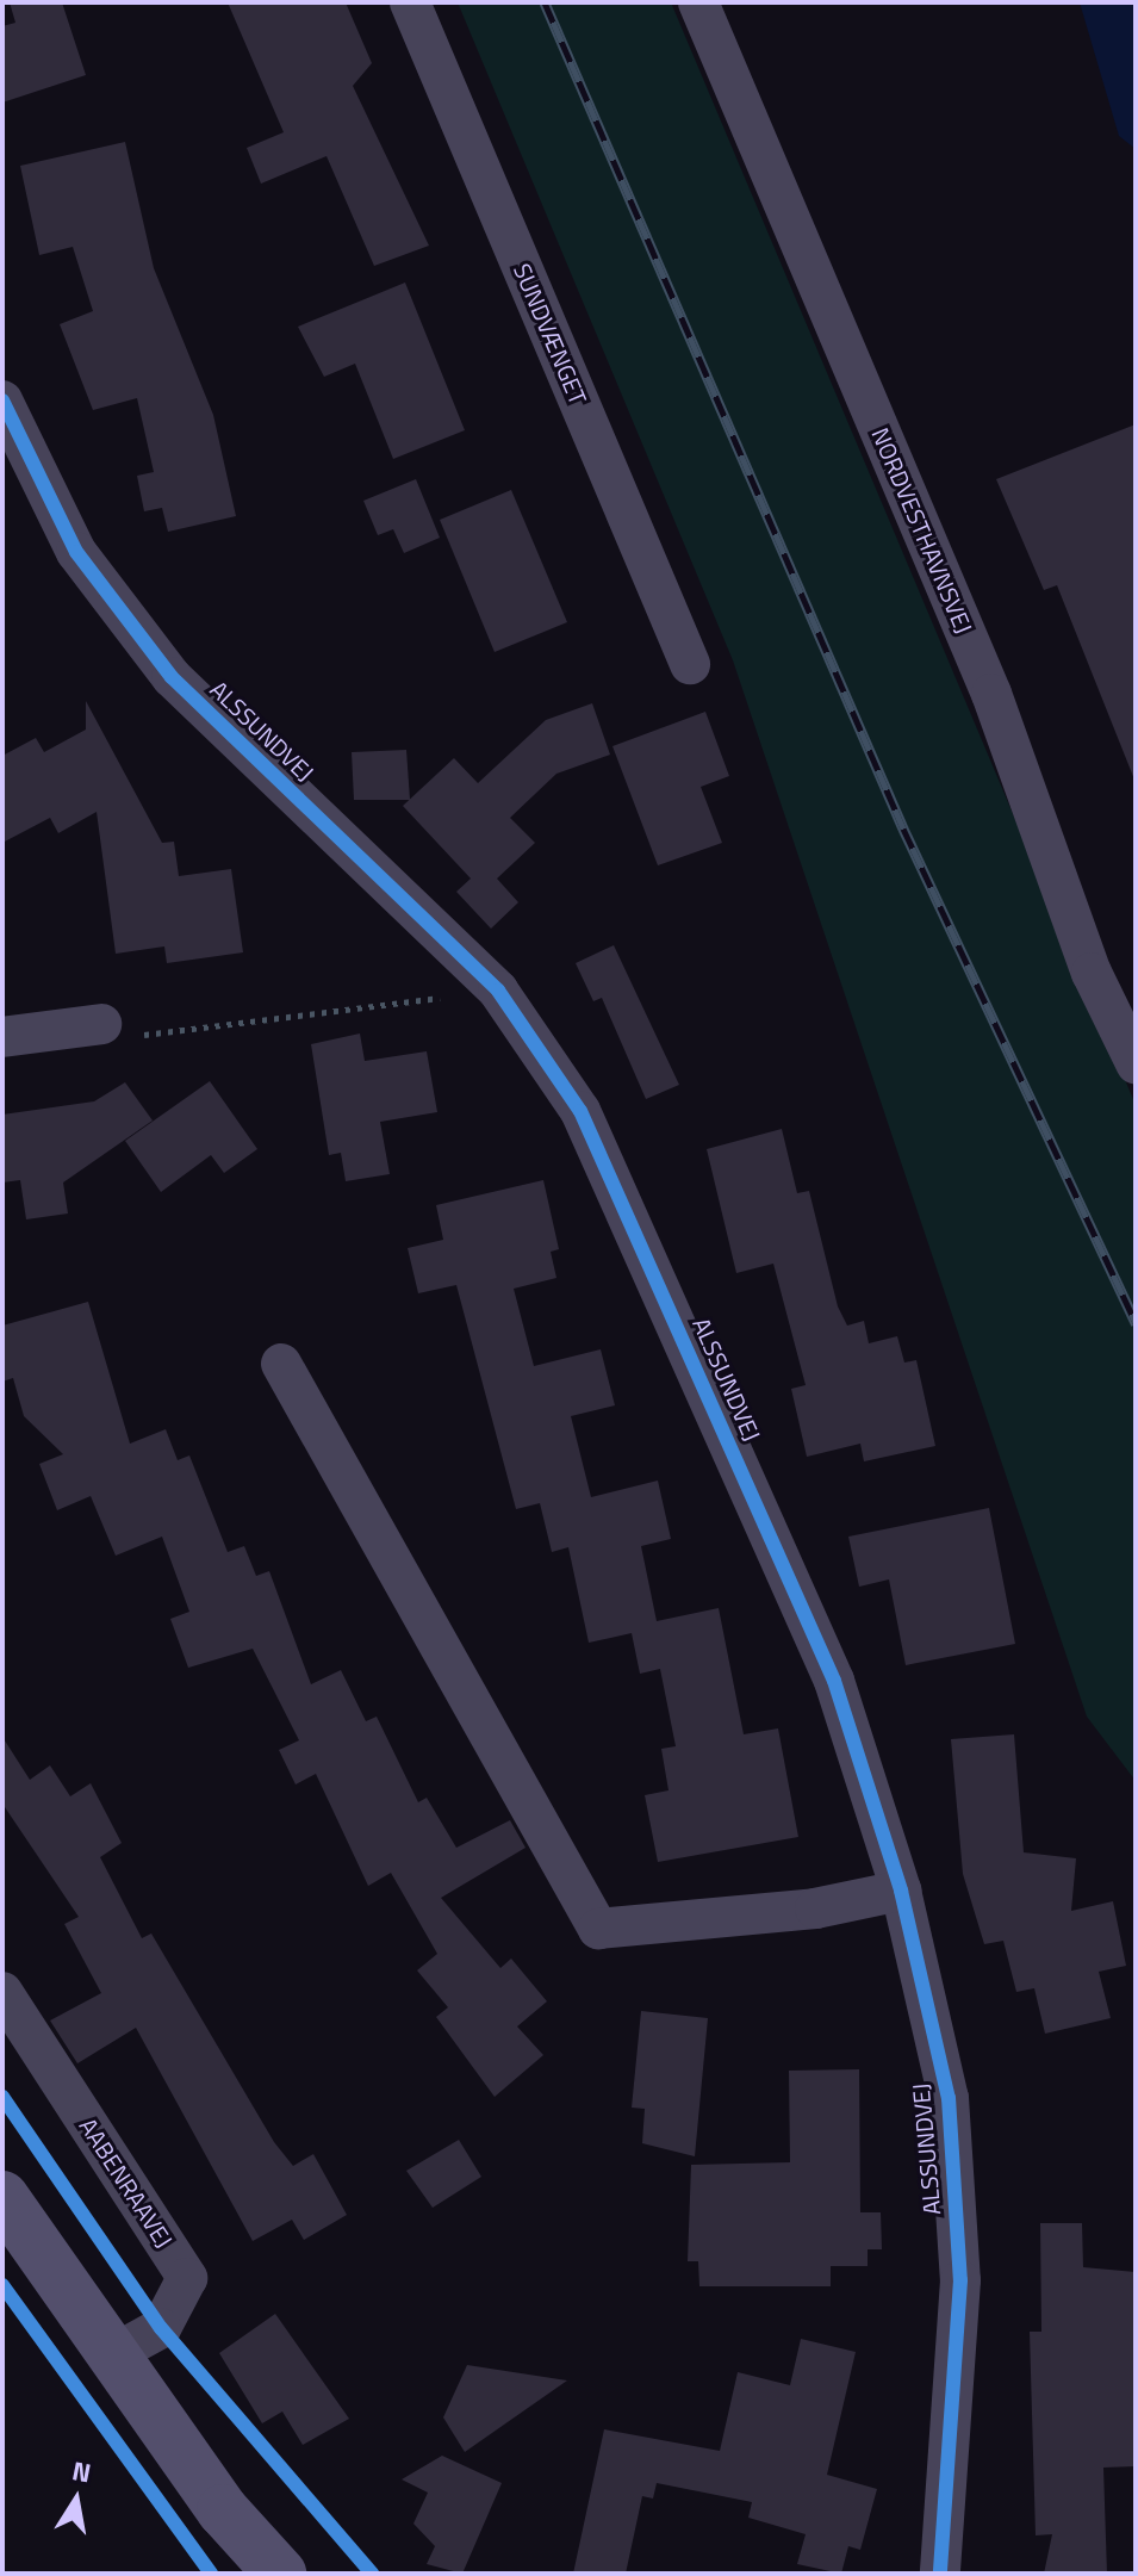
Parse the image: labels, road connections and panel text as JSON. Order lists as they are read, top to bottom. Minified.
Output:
{"streets":{"street":["SUNDVÆNGET","NORDVESTHAVNSVEJ","ALSSUNDVEJ","AABENRAAVEJ"]},"north":"top"}
